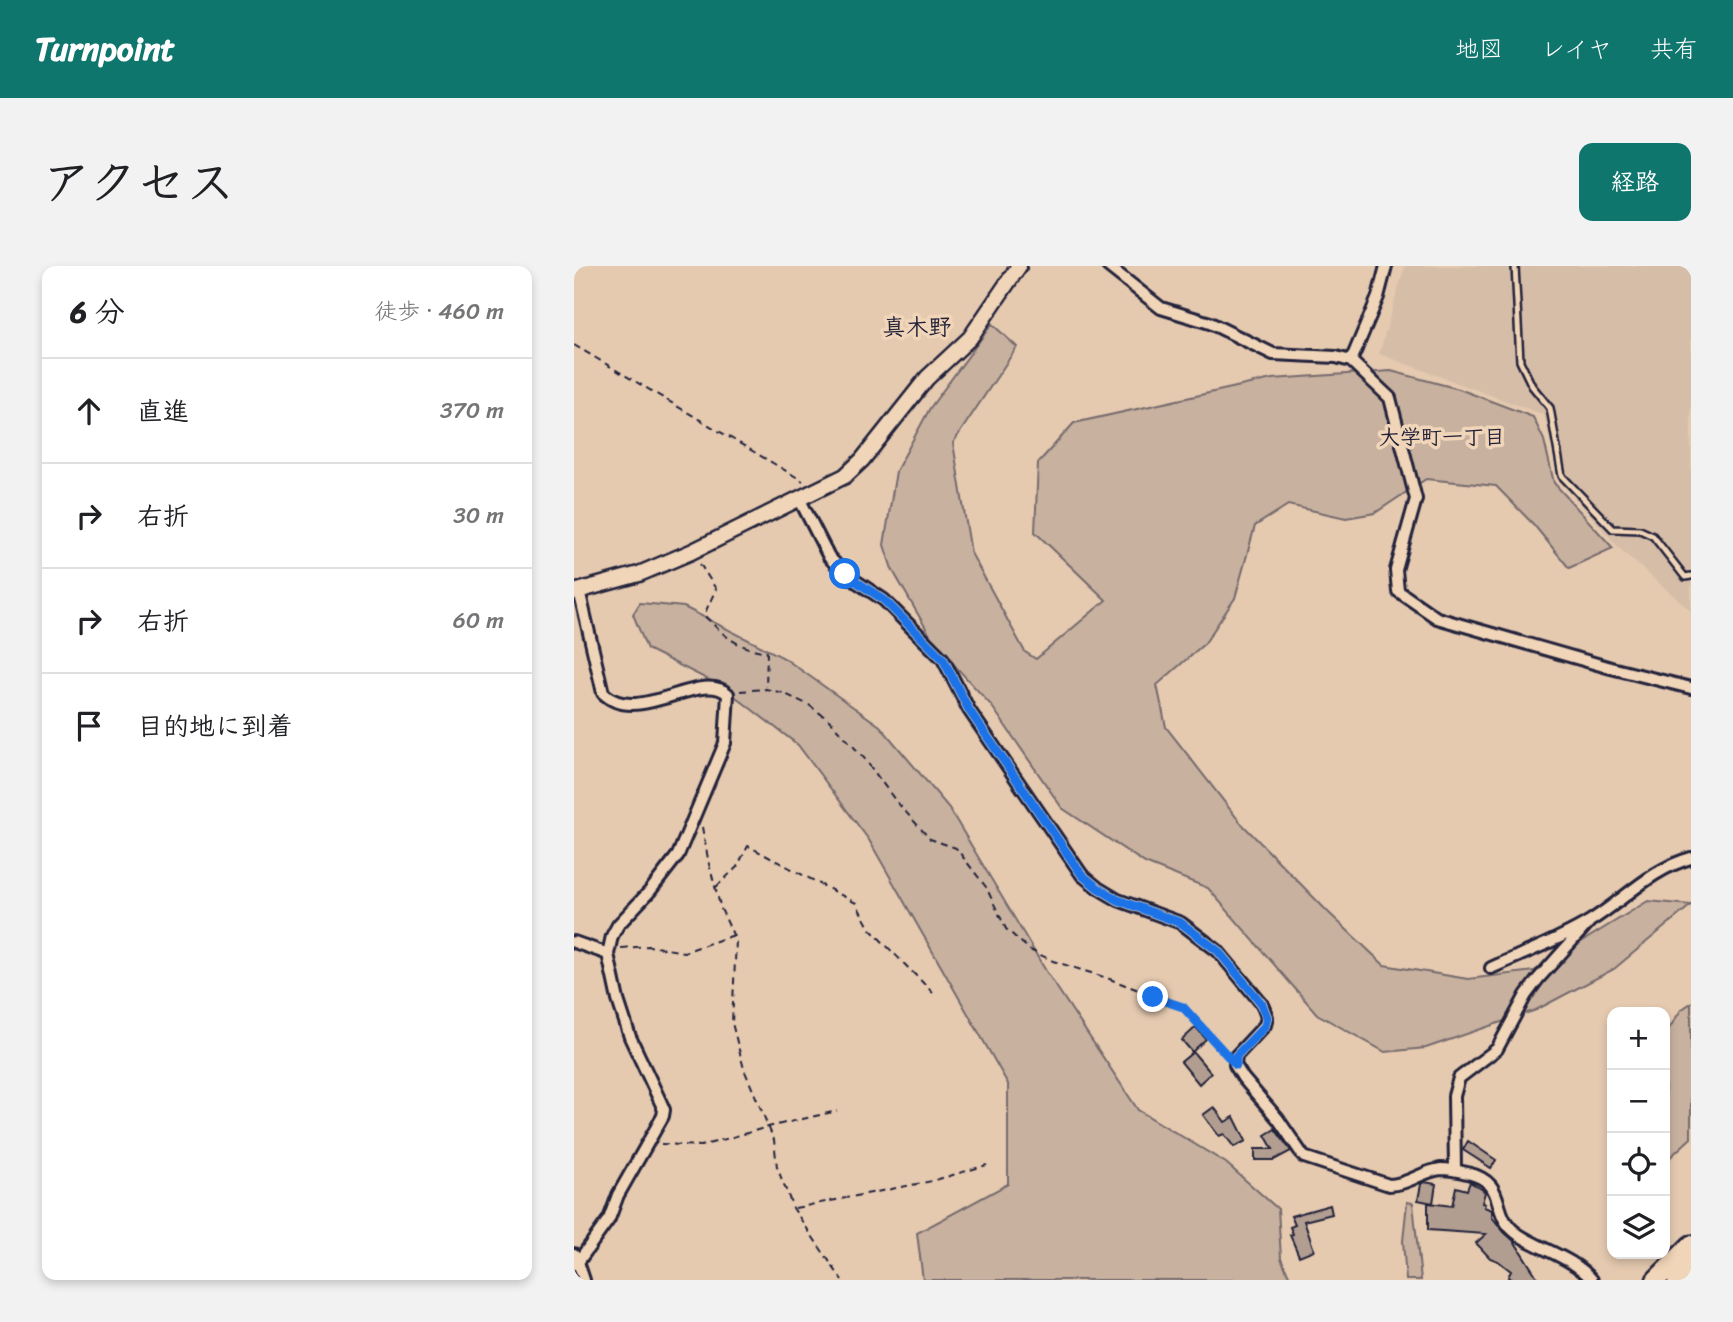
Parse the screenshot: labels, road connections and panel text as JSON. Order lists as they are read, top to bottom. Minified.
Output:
{"districts":["真木野","大学町一丁目"],"page":{"header":"Turnpoint","nav":["地図","レイヤ","共有"],"title":"アクセス","buttons":"経路","heading":["6 分","徒歩 · 460 m"],"list":[["直進","370 m"],["右折","30 m"],["右折","60 m"],"目的地に到着"],"map_buttons":["+","−"]}}
